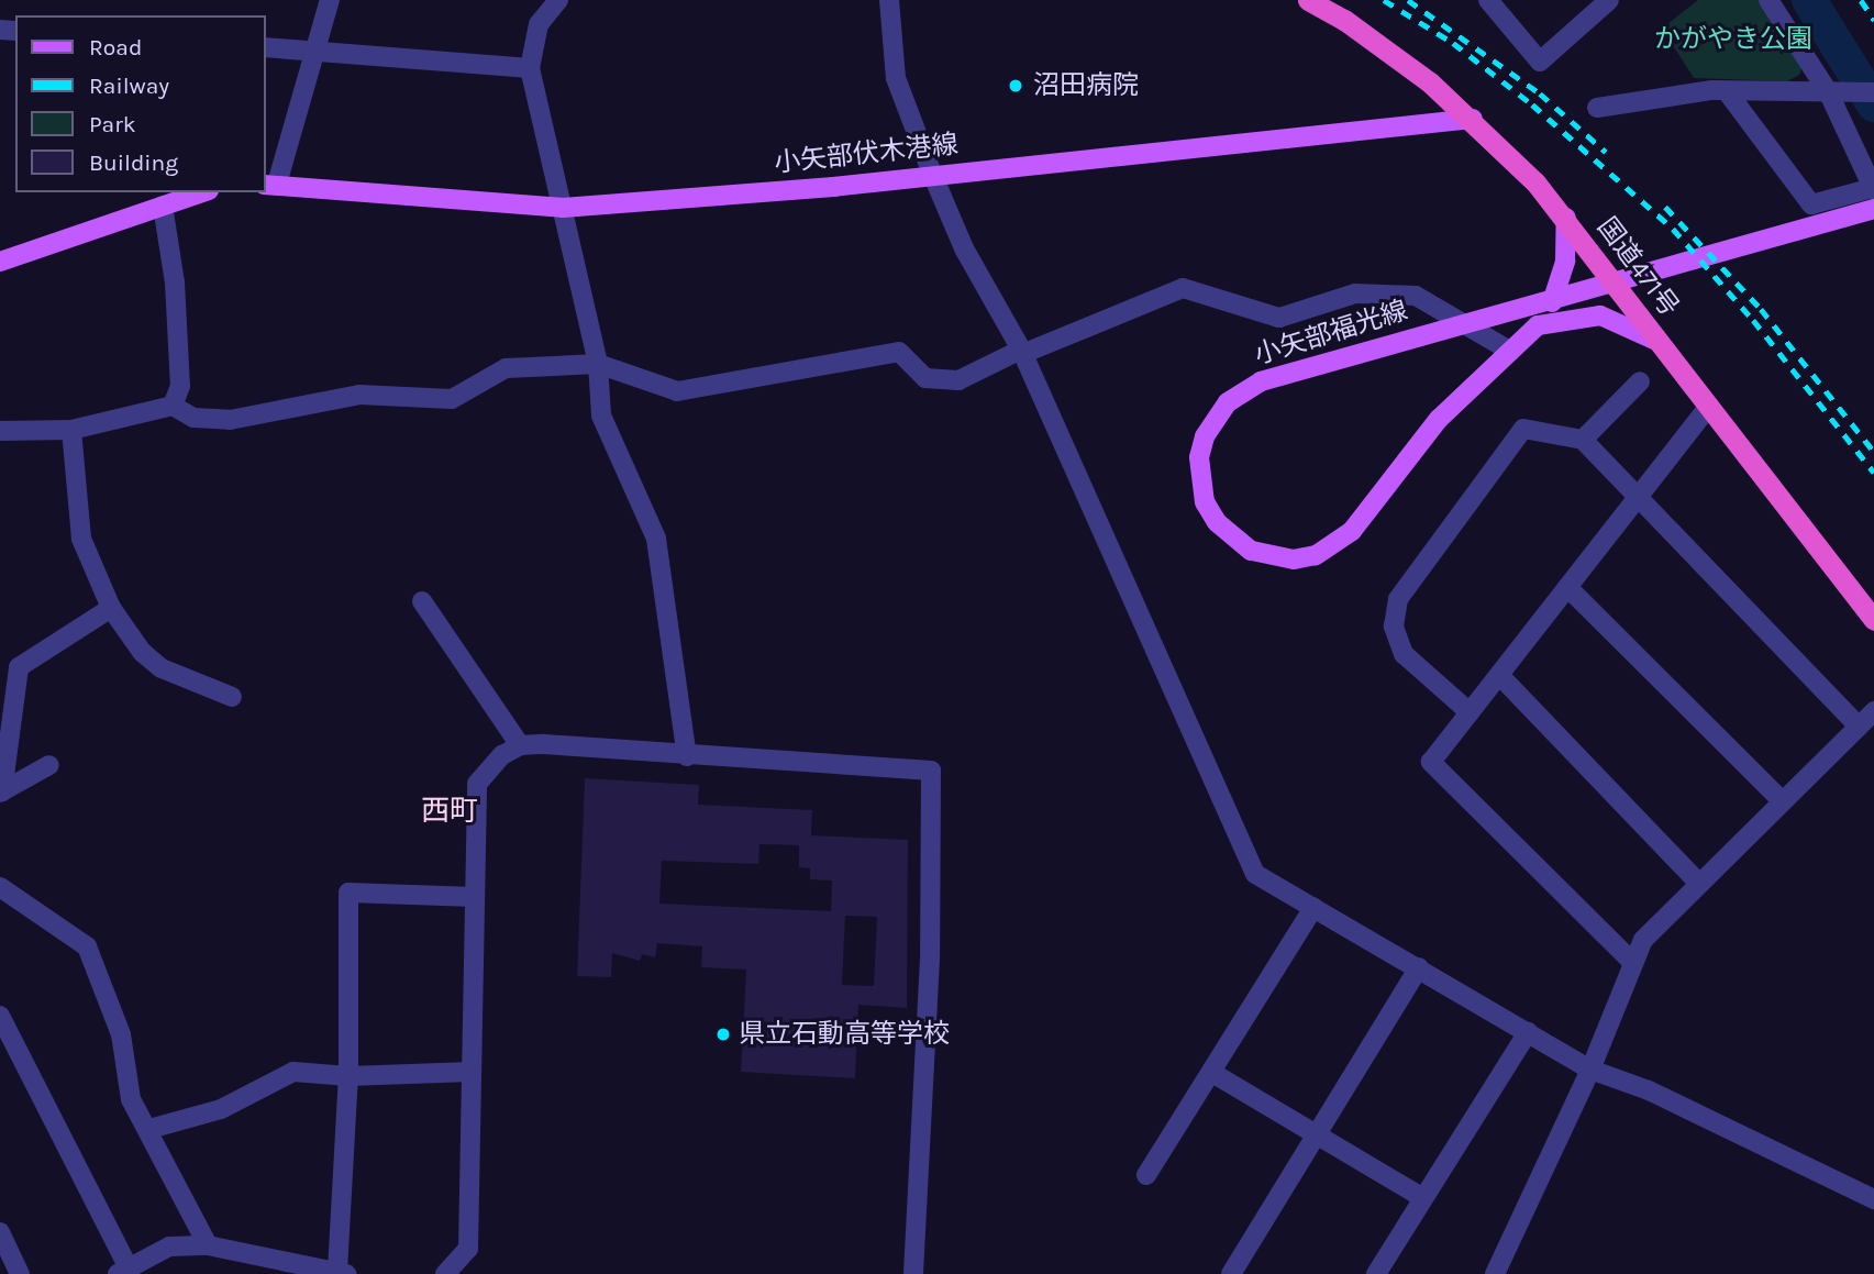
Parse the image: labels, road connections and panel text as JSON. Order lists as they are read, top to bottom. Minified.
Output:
{"streets":{"highway":["国道471号"],"main road":["小矢部伏木港線","小矢部福光線"]},"crossings":[["小矢部伏木港線","国道471号"],["国道471号","小矢部福光線"]],"districts":["西町"],"parks":["かがやき公園"],"places":["沼田病院","県立石動高等学校"],"legend":["Road","Railway","Park","Building"]}
